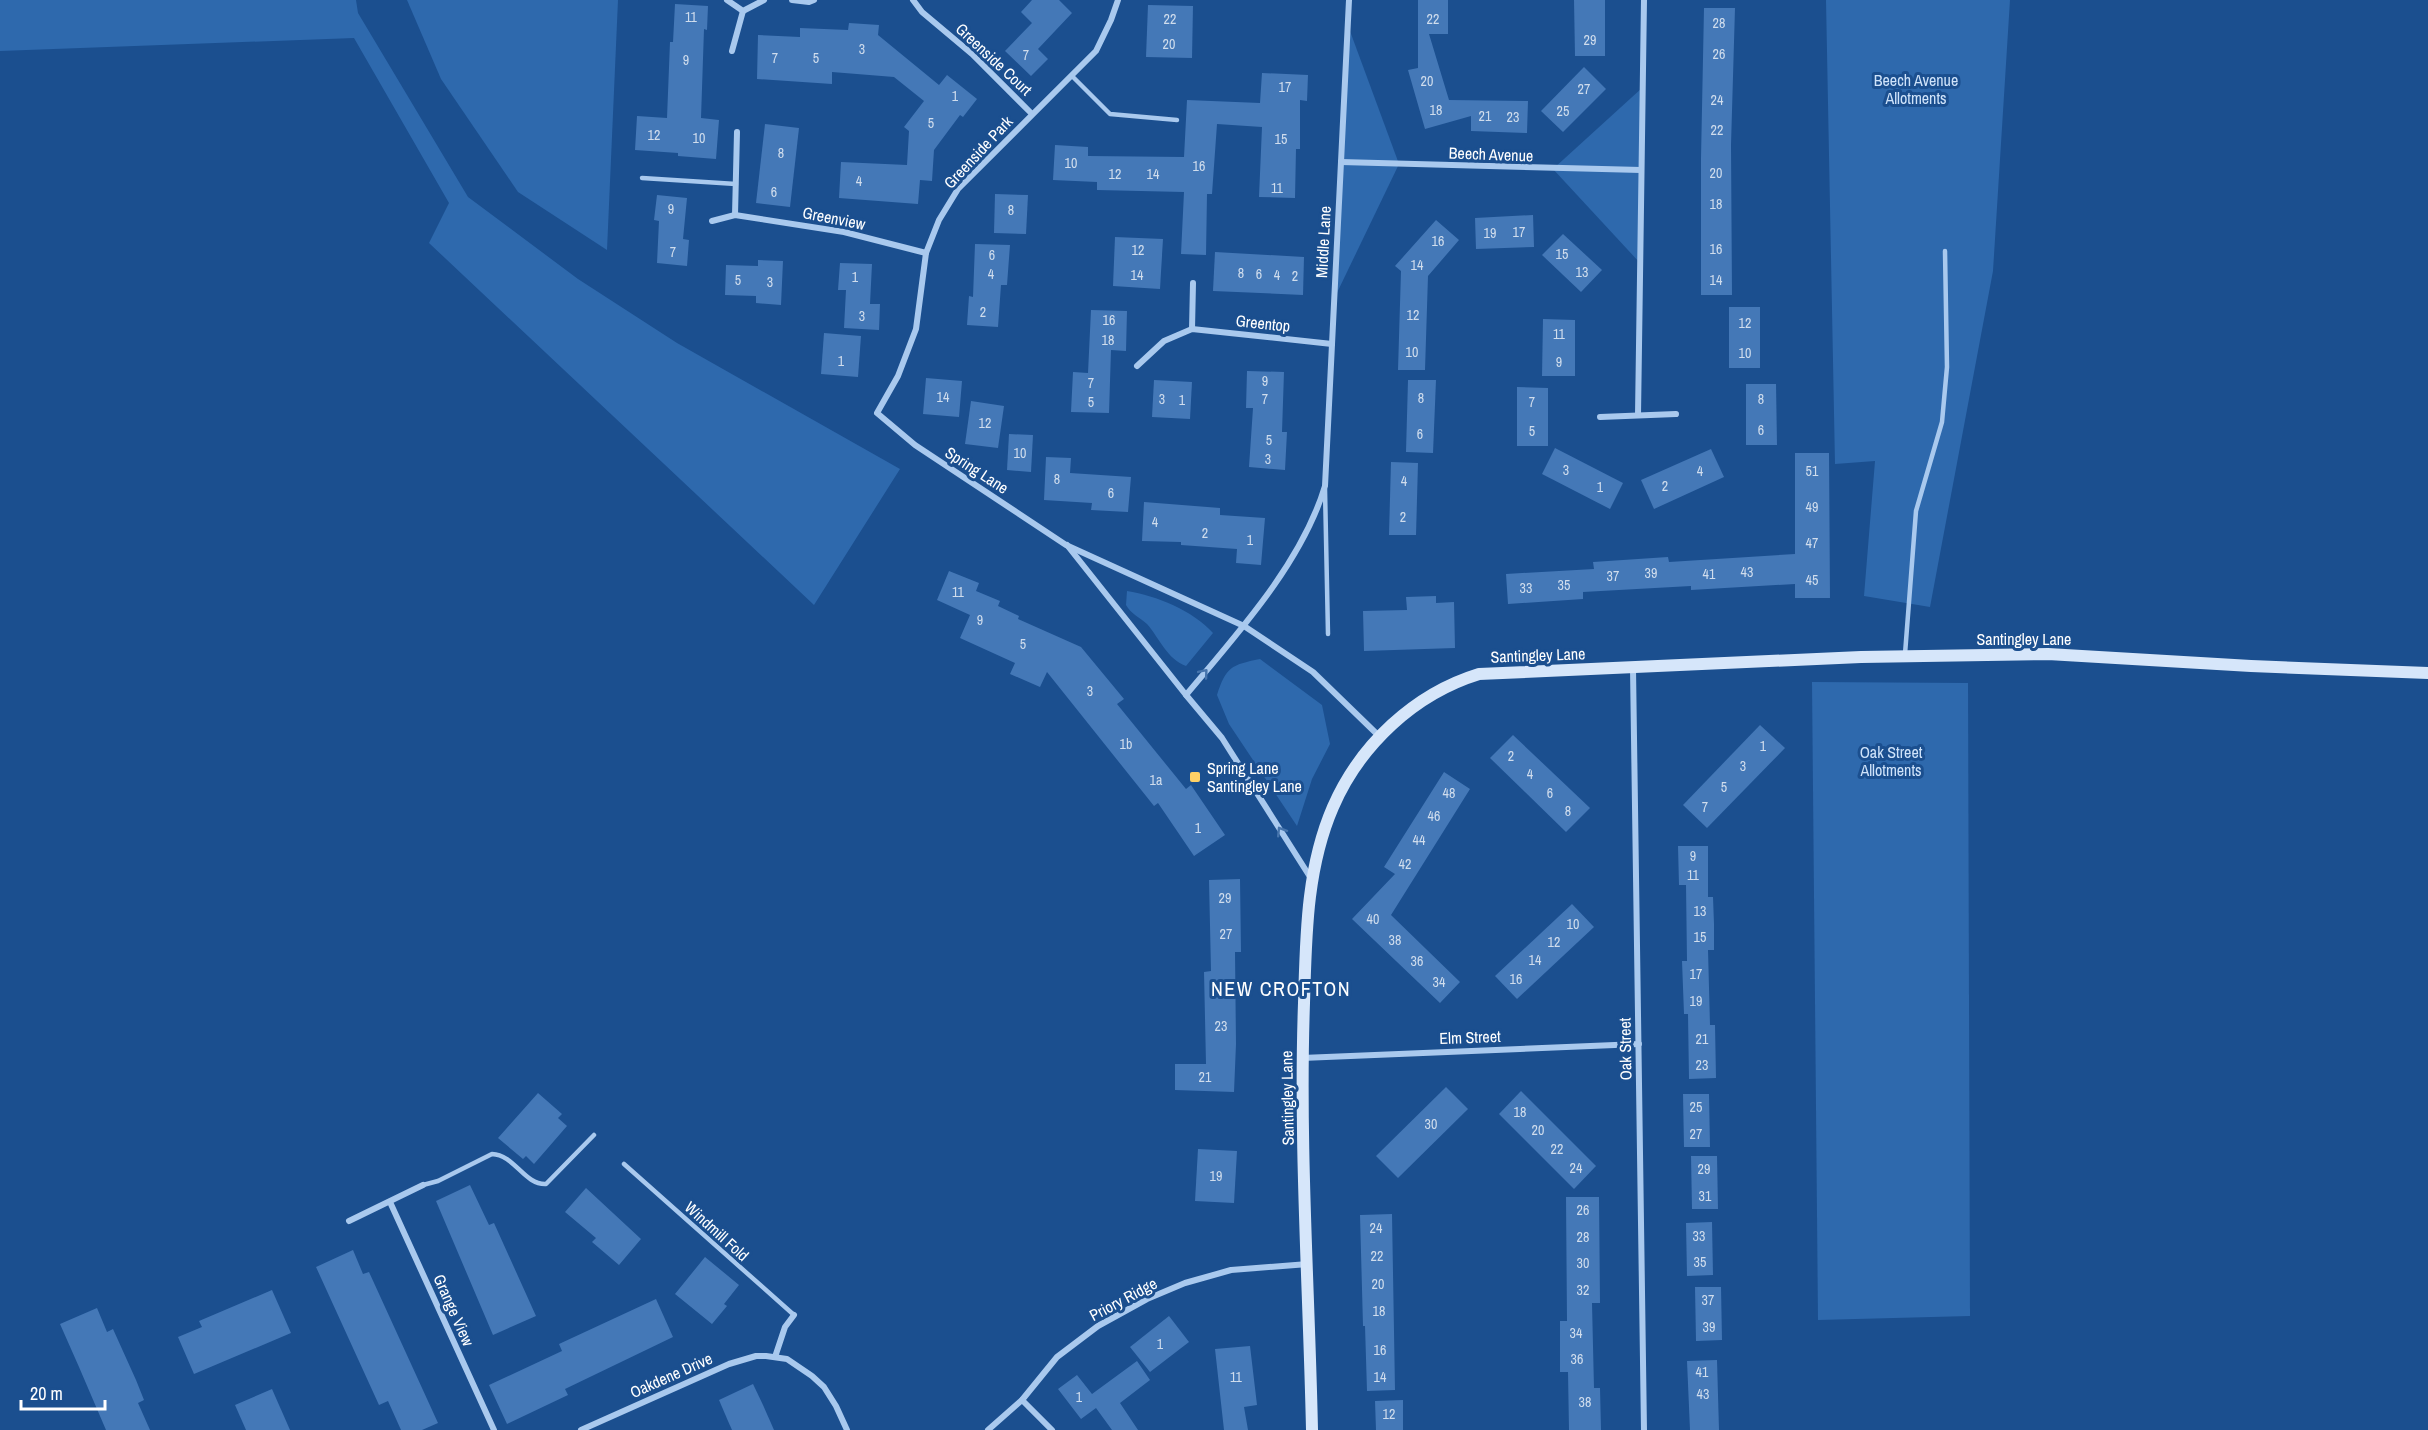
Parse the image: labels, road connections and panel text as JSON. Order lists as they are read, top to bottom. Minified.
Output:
{"streets":{"street":["Greenside Court","Greenside Park","Beech Avenue","Greenview","Middle Lane","Greentop","Spring Lane","Santingley Lane","Elm Street","Oak Street","Priory Ridge","Grange View","Oakdene Drive"],"lane":["Windmill Fold"]},"crossings":[["Greenside Court","Greenside Park"],["Greenside Park","Greenview"],["Greenside Park","Spring Lane"],["Beech Avenue","Middle Lane"],["Middle Lane","Greentop"],["Middle Lane","Spring Lane"],["Spring Lane","Santingley Lane"],["Santingley Lane","Elm Street"],["Santingley Lane","Oak Street"],["Santingley Lane","Priory Ridge"],["Elm Street","Oak Street"]],"districts":["NEW CROFTON"],"parks":["Beech Avenue Allotments","Oak Street Allotments"],"places":{"transit":["Spring Lane Santingley Lane"]},"house_numbers":["11","22","22","28","29","20","3","26","7","7","5","9","20","17","27","1","24","18","25","21","23","5","22","12","10","15","8","10","16","20","12","14","4","11","6","18","9","8","17","19","16","16","12","7","15","6","14","13","8","4","6","14","4","2","1","5","14","3","2","12","3","16","12","11","18","10","10","1","9","9","7","14","8","3","7","8","1","5","7","12","6","5","6","5","10","3","3","4","51","8","4","2","1","6","49","2","4","2","1","47","43","39","41","37","45","35","33","11","9","5","3","1b","1","2","3","4","1a","5","48","6","7","8","46","1","44","9","42","11","29","13","40","10","27","15","38","12","14","36","17","16","34","19","23","21","23","21","25","18","30","20","27","22","24","29","19","31","26","24","33","28","22","35","30","20","32","37","18","39","34","1","16","36","41","11","14","43","1","38","12"],"scale_bar":"20 m"}
